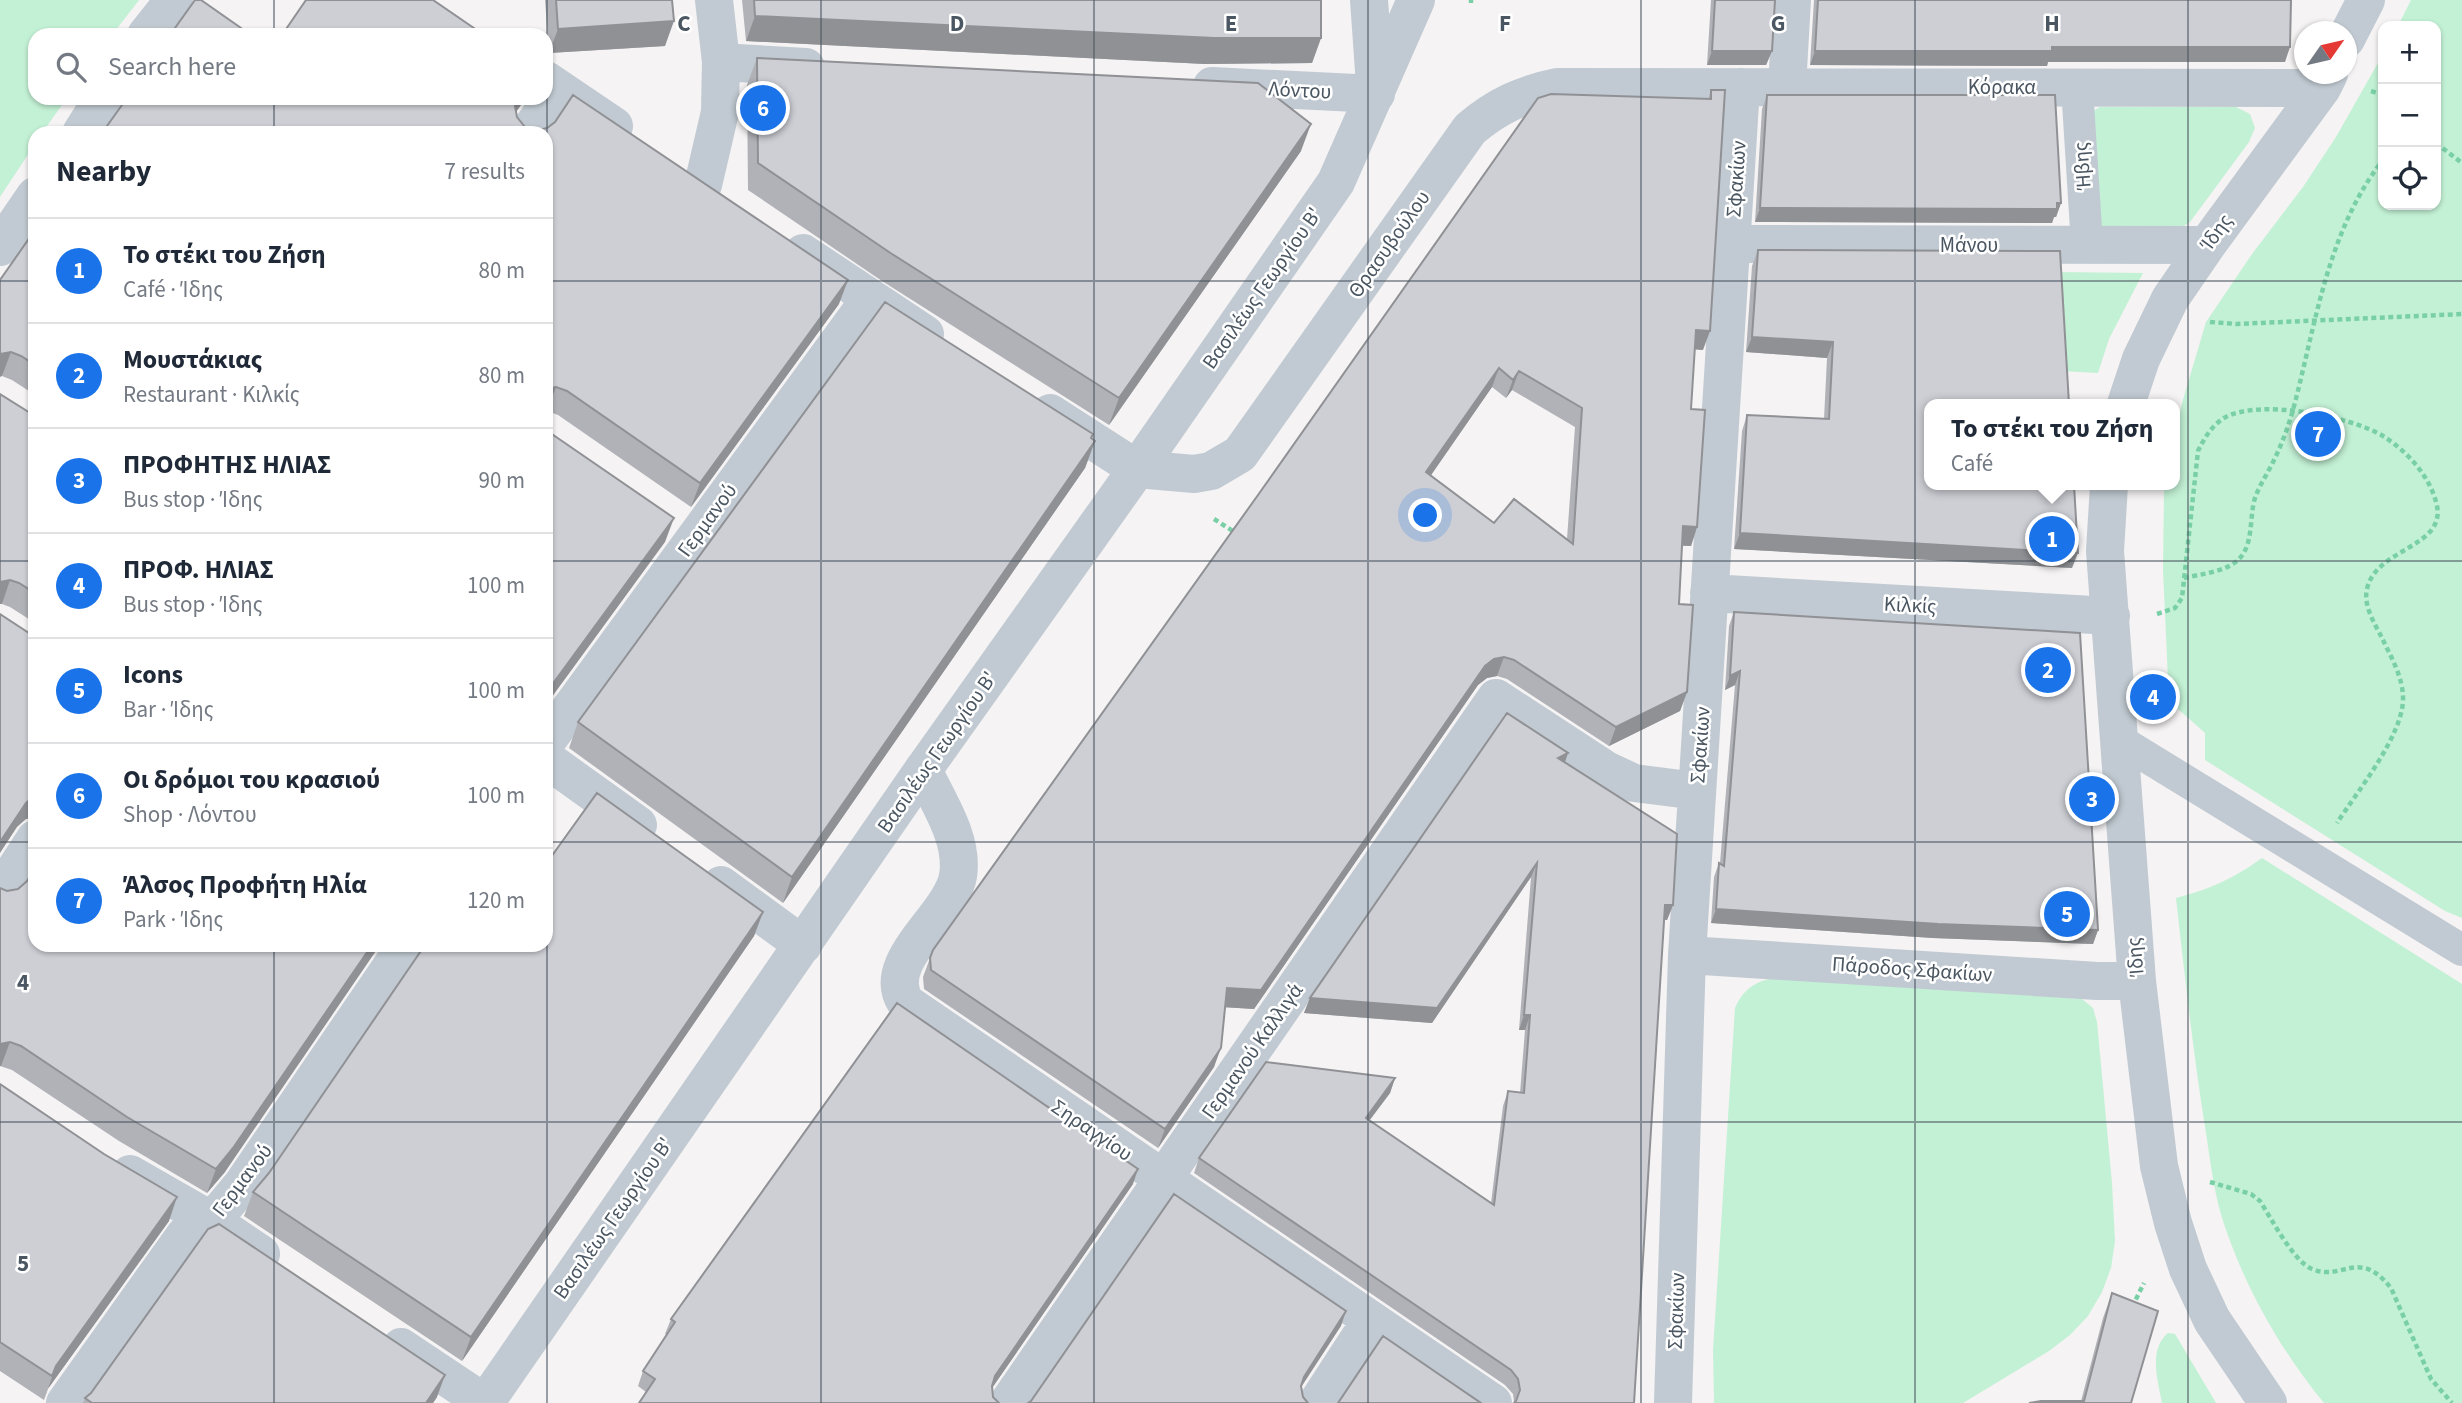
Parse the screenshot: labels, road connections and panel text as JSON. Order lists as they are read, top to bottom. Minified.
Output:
{"streets":{"street":["Κόρακα","Λόντου","Σφακίων","Ίδης","Θρασυβούλου","Μάνου","Βασιλέως Γεωργίου Β'","Γερμανού","Κιλκίς","Πάροδος Σφακίων","Γερμανού Καλλιγά","Σηραγγίου"],"lane":["Ήβης"]},"crossings":[["Κόρακα","Ήβης"],["Κόρακα","Σφακίων"],["Κόρακα","Θρασυβούλου"],["Λόντου","Βασιλέως Γεωργίου Β'"],["Ήβης","Μάνου"],["Σφακίων","Μάνου"],["Σφακίων","Κιλκίς"],["Σφακίων","Πάροδος Σφακίων"],["Σφακίων","Γερμανού Καλλιγά"],["Ίδης","Μάνου"],["Ίδης","Κιλκίς"],["Ίδης","Πάροδος Σφακίων"],["Θρασυβούλου","Βασιλέως Γεωργίου Β'"],["Βασιλέως Γεωργίου Β'","Σηραγγίου"],["Γερμανού Καλλιγά","Σηραγγίου"]],"north":"top right","page":{"map_buttons":["+","−"],"search":"Search here","pins":["6","7","1","2","4","3","5"],"heading":["Nearby","7 results"],"list":[{"mark":"1","name":"Το στέκι του Ζήση","note":"Café · Ίδης","value":"80 m"},{"mark":"2","name":"Μουστάκιας","note":"Restaurant · Κιλκίς","value":"80 m"},{"mark":"3","name":"ΠΡΟΦΗΤΗΣ ΗΛΙΑΣ","note":"Bus stop · Ίδης","value":"90 m"},{"mark":"4","name":"ΠΡΟΦ. ΗΛΙΑΣ","note":"Bus stop · Ίδης","value":"100 m"},{"mark":"5","name":"Icons","note":"Bar · Ίδης","value":"100 m"},{"mark":"6","name":"Οι δρόμοι του κρασιού","note":"Shop · Λόντου","value":"100 m"},{"mark":"7","name":"Άλσος Προφήτη Ηλία","note":"Park · Ίδης","value":"120 m"}],"popup":["Το στέκι του Ζήση","Café"]},"grid":{"columns":["C","D","E","F","G","H"],"rows":["4","5"]}}
